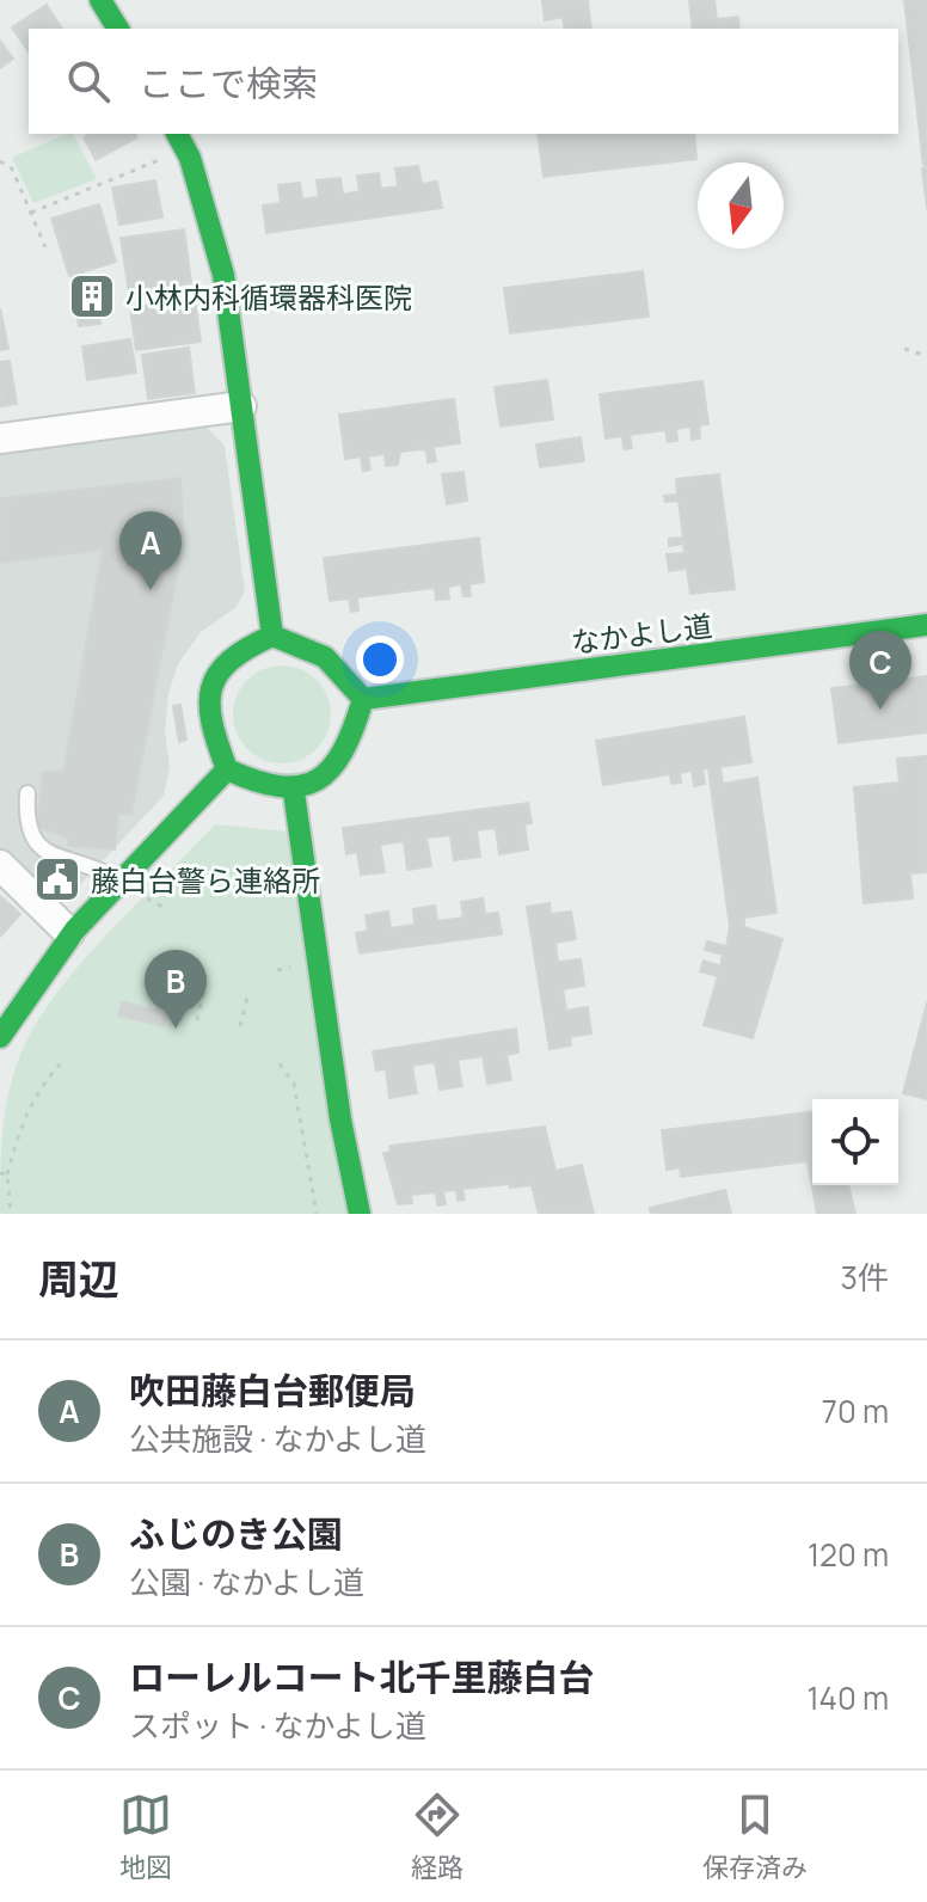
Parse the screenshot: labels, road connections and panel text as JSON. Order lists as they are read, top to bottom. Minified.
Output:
{"streets":{"street":["なかよし道"]},"places":{"building":["小林内科循環器科医院"],"public building":["藤白台警ら連絡所"]},"north":"bottom","page":{"search":"ここで検索","pins":["A","C","B"],"heading":["周辺","3件"],"list":[{"mark":"A","name":"吹田藤白台郵便局","note":"公共施設 · なかよし道","value":"70 m"},{"mark":"B","name":"ふじのき公園","note":"公園 · なかよし道","value":"120 m"},{"mark":"C","name":"ローレルコート北千里藤白台","note":"スポット · なかよし道","value":"140 m"}],"nav":["地図","経路","保存済み"]}}
